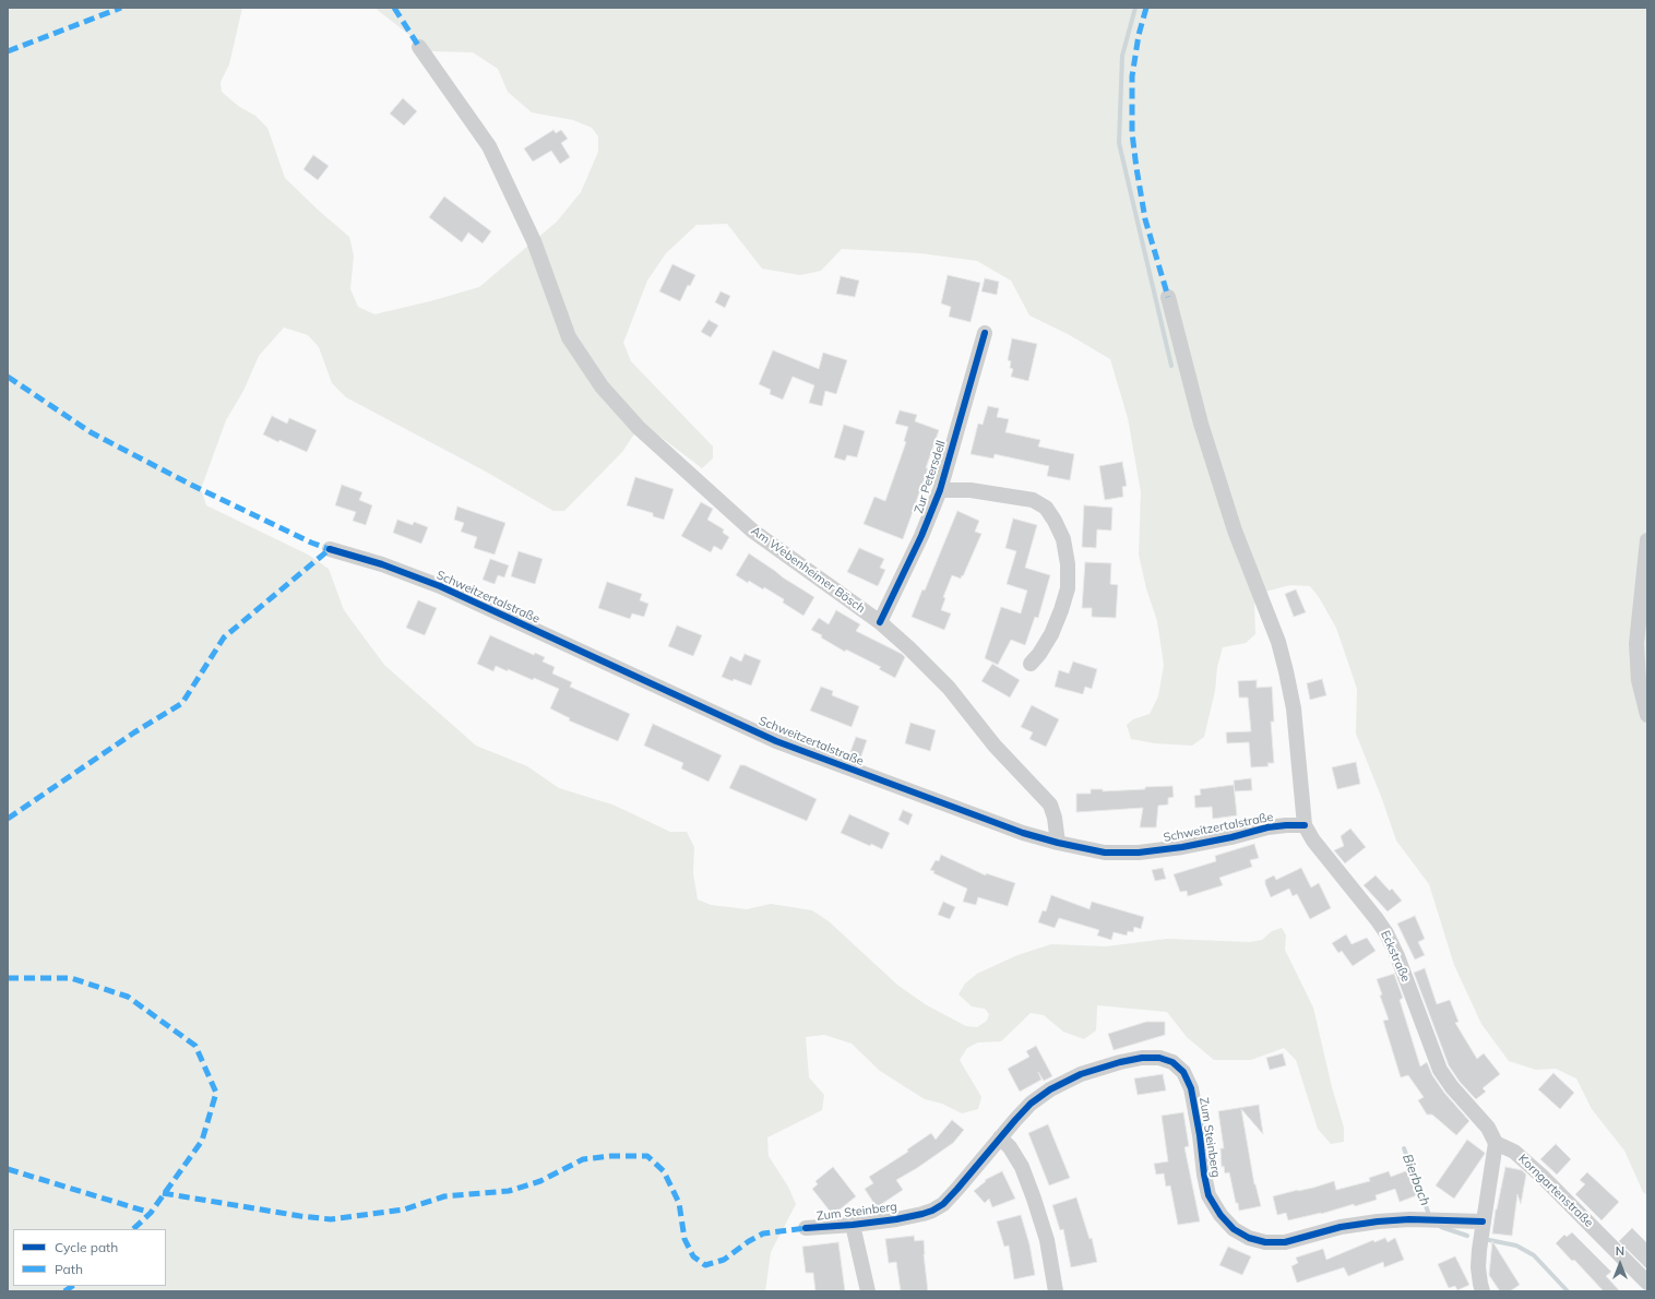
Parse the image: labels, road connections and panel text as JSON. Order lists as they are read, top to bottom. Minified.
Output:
{"streets":{"street":["Zur Petersdell","Am Webenheimer Bösch","Schweitzertalstraße","Eckstraße","Zum Steinberg","Korngartenstraße"]},"crossings":[["Zur Petersdell","Am Webenheimer Bösch"],["Am Webenheimer Bösch","Schweitzertalstraße"],["Schweitzertalstraße","Eckstraße"],["Eckstraße","Korngartenstraße"]],"water":["Bierbach"],"legend":["Cycle path","Path"],"north":"top"}
